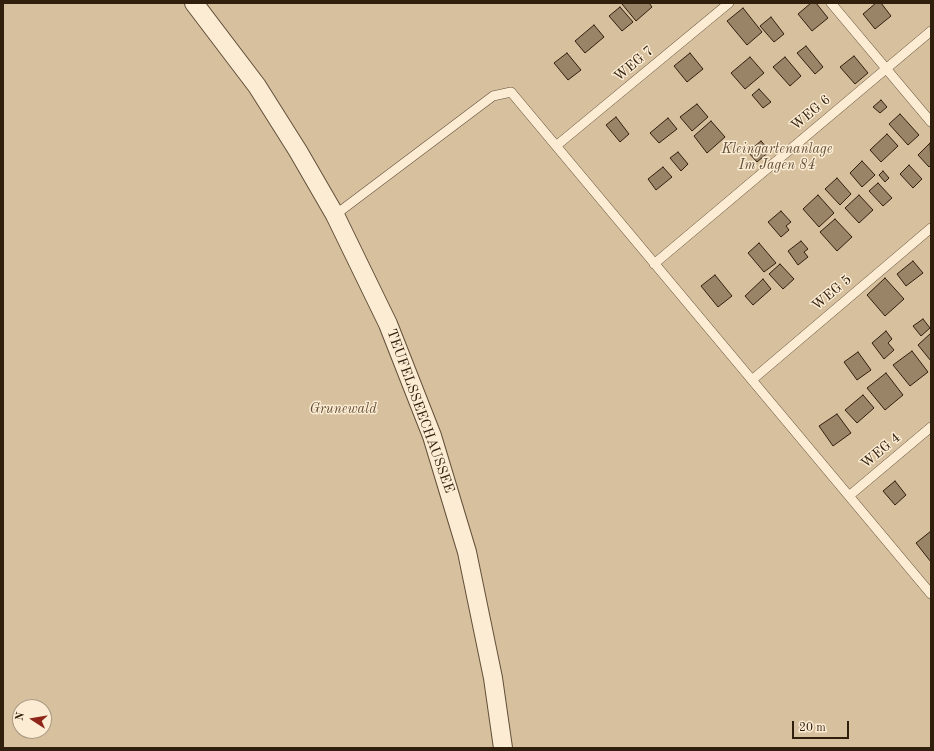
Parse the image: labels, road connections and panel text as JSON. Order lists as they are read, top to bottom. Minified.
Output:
{"streets":{"street":["TEUFELSSEECHAUSSEE"],"lane":["WEG 7","WEG 6","WEG 5","WEG 4"]},"parks":["Kleingartenanlage Im Jagen 84","Grunewald"],"scale_bar":"20 m","north":"left"}
